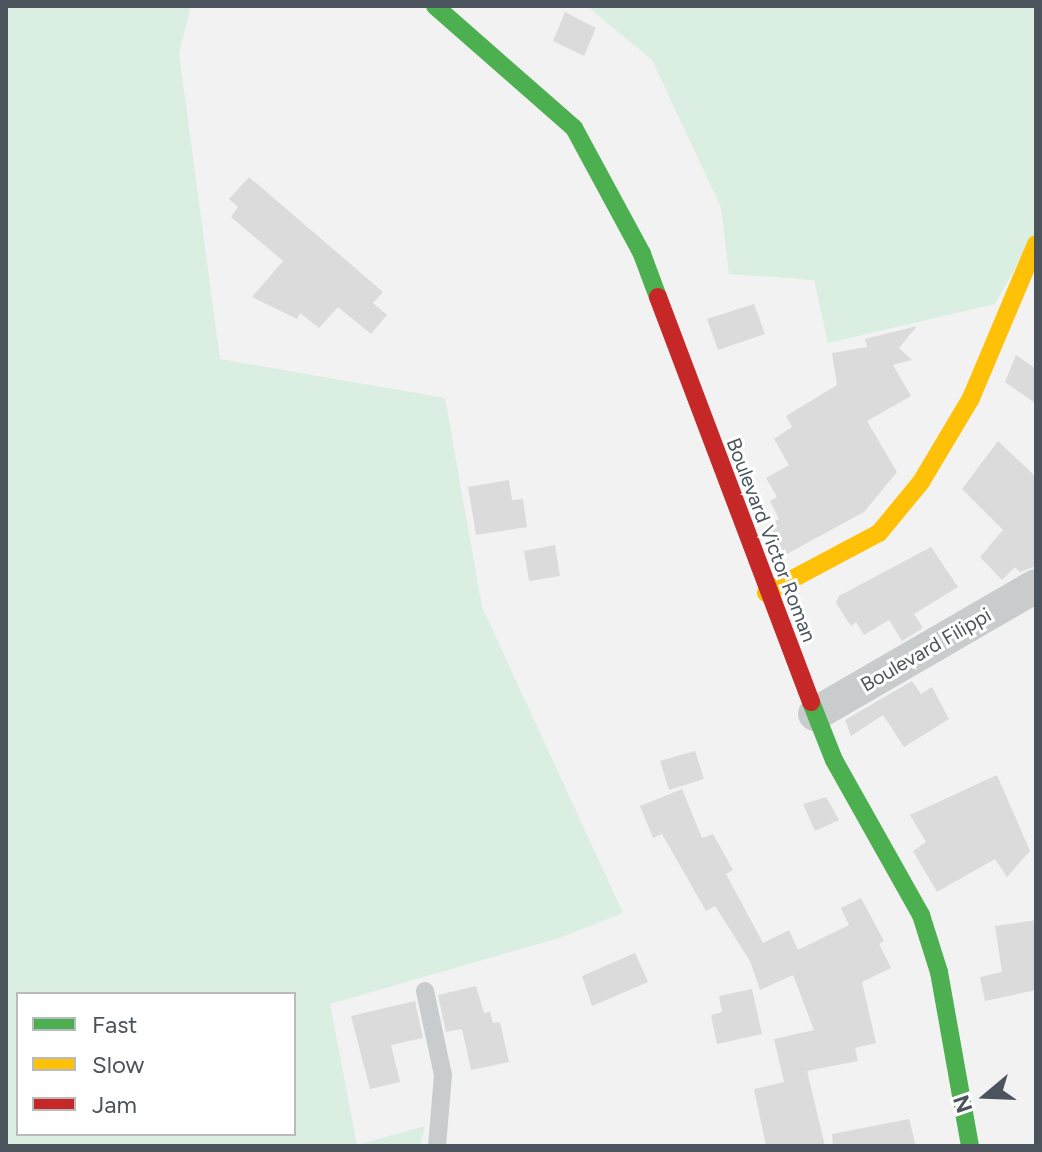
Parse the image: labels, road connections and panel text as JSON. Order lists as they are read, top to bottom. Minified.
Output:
{"streets":{"street":["Boulevard Victor Roman","Boulevard Filippi"]},"crossings":[["Boulevard Victor Roman","Boulevard Filippi"]],"legend":["Fast","Slow","Jam"],"north":"left"}
